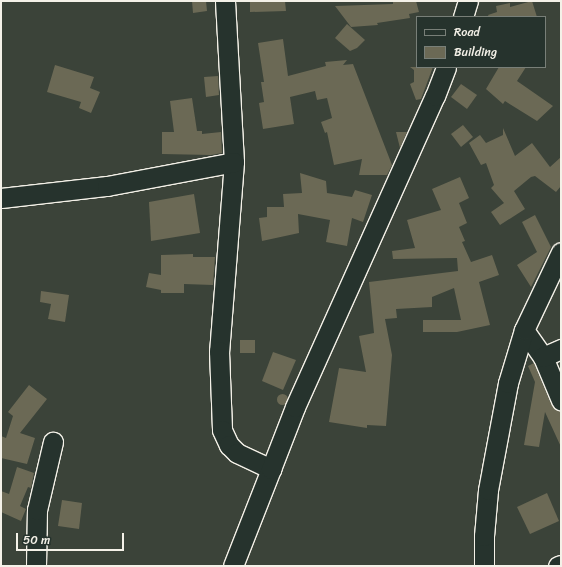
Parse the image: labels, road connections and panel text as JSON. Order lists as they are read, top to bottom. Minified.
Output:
{"legend":["Road","Building"],"scale_bar":"50 m"}
